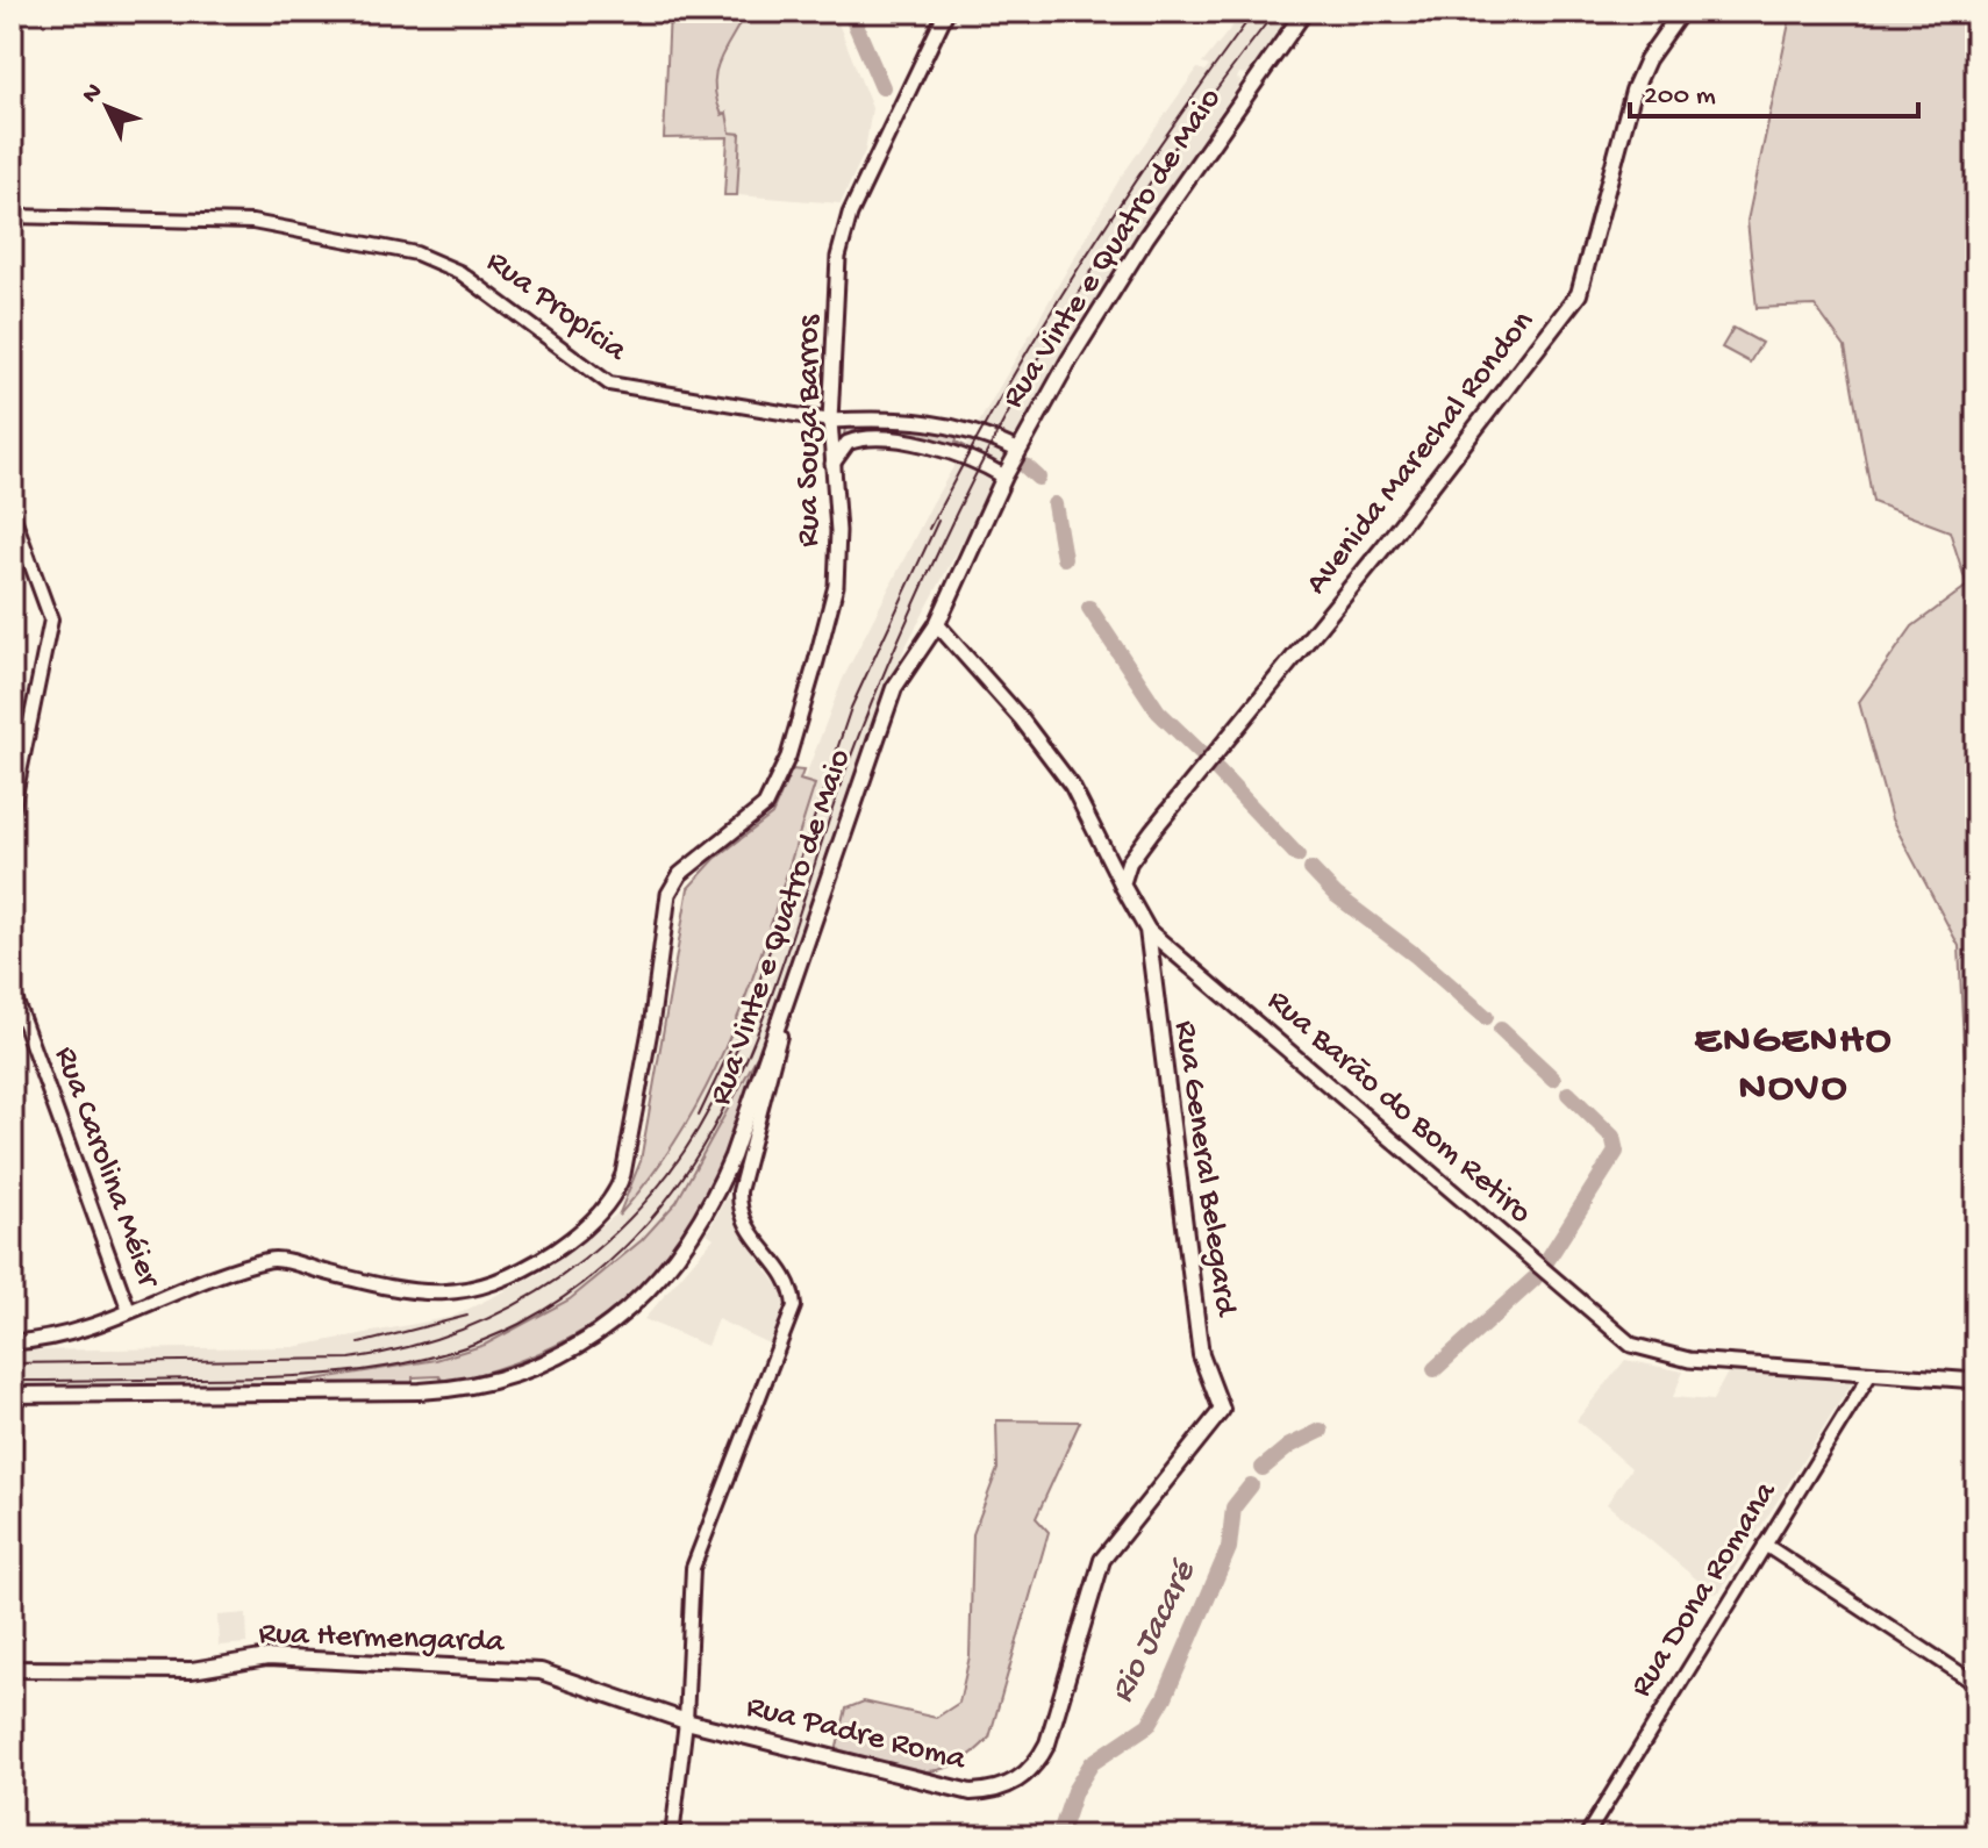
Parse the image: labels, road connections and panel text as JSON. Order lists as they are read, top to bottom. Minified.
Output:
{"streets":{"main road":["Rua Vinte e Quatro de Maio","Rua Souza Barros","Avenida Marechal Rondon","Rua Barão do Bom Retiro","Rua General Belegard","Rua Hermengarda","Rua Padre Roma"],"street":["Rua Propícia","Rua Carolina Méier","Rua Dona Romana"]},"crossings":[["Rua Vinte e Quatro de Maio","Rua Barão do Bom Retiro"],["Rua Propícia","Rua Souza Barros"],["Rua Souza Barros","Rua Carolina Méier"],["Avenida Marechal Rondon","Rua Barão do Bom Retiro"],["Rua Barão do Bom Retiro","Rua General Belegard"],["Rua Barão do Bom Retiro","Rua Dona Romana"],["Rua General Belegard","Rua Padre Roma"],["Rua Hermengarda","Rua Padre Roma"]],"districts":["ENGENHO NOVO"],"water":["Rio Jacaré"],"scale_bar":"200 m","north":"top left"}
